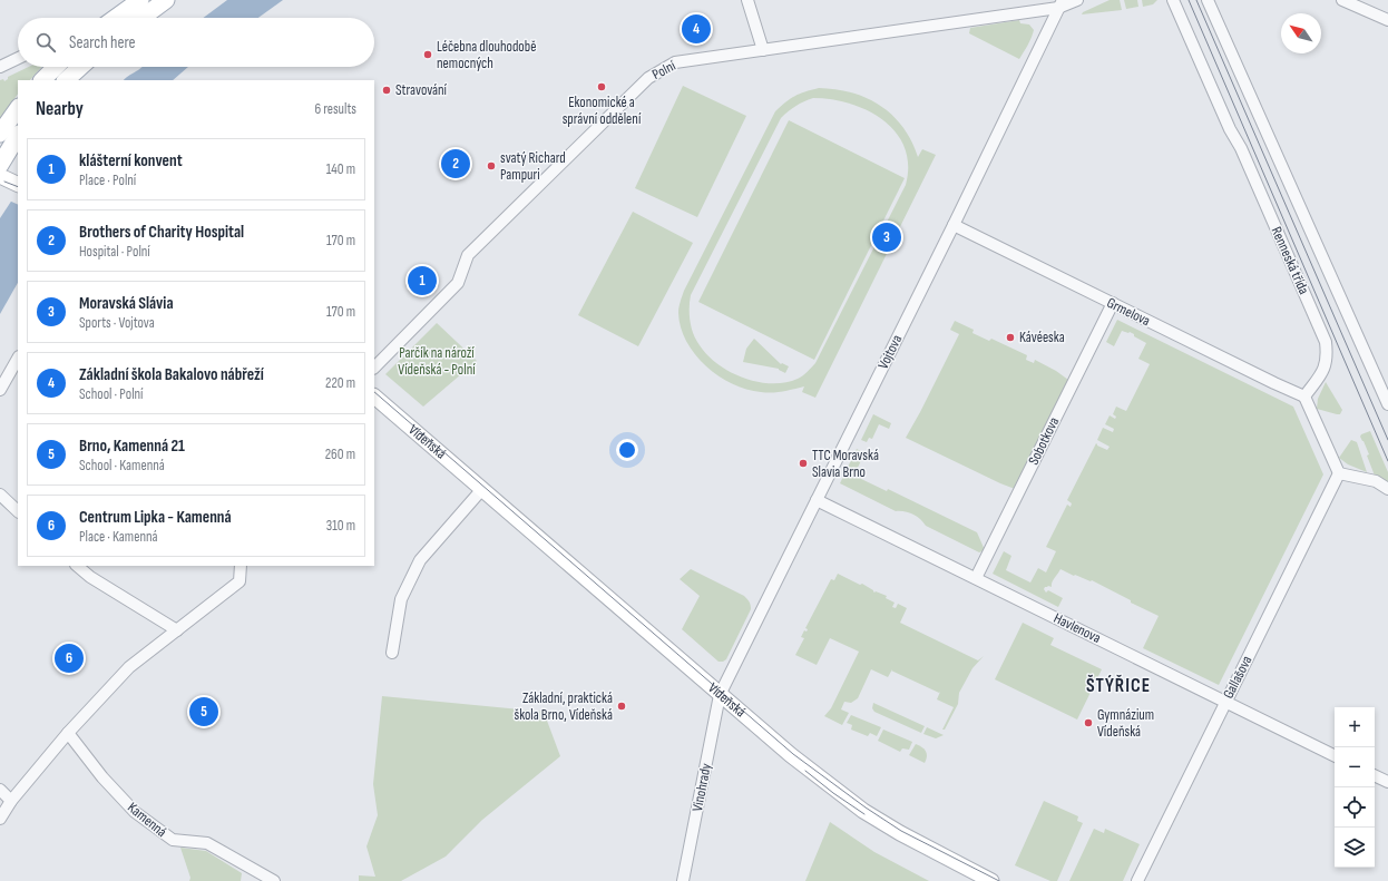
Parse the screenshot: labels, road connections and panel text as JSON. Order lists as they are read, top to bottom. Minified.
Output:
{"streets":{"main road":["Vídeňská"],"street":["Polní","Renneská třída","Grmelova","Vojtova","Sobotkova","Havlenova","Gallašova","Vinohrady","Kamenná"]},"crossings":[["Polní","Vojtova"],["Renneská třída","Grmelova"],["Grmelova","Vojtova"],["Grmelova","Sobotkova"],["Vojtova","Vídeňská"],["Vojtova","Havlenova"],["Vojtova","Vinohrady"],["Sobotkova","Havlenova"],["Vídeňská","Vinohrady"],["Havlenova","Gallašova"]],"districts":["ŠTÝŘICE"],"parks":["Parčík na nároží Vídeňská - Polní"],"places":["Léčebna dlouhodobě nemocných","Ekonomické a správní oddělení","Stravování","svatý Richard Pampuri","Kávéeska","TTC Moravská Slavia Brno","Základní, praktická škola Brno, Vídeňská","Gymnázium Vídeňská"],"north":"top left","page":{"pins":["4","2","3","1","6","5"],"search":"Search here","heading":["Nearby","6 results"],"list":[{"mark":"1","name":"klášterní konvent","note":"Place · Polní","value":"140 m"},{"mark":"2","name":"Brothers of Charity Hospital","note":"Hospital · Polní","value":"170 m"},{"mark":"3","name":"Moravská Slávia","note":"Sports · Vojtova","value":"170 m"},{"mark":"4","name":"Základní škola Bakalovo nábřeží","note":"School · Polní","value":"220 m"},{"mark":"5","name":"Brno, Kamenná 21","note":"School · Kamenná","value":"260 m"},{"mark":"6","name":"Centrum Lipka - Kamenná","note":"Place · Kamenná","value":"310 m"}],"map_buttons":["+","−"]}}
